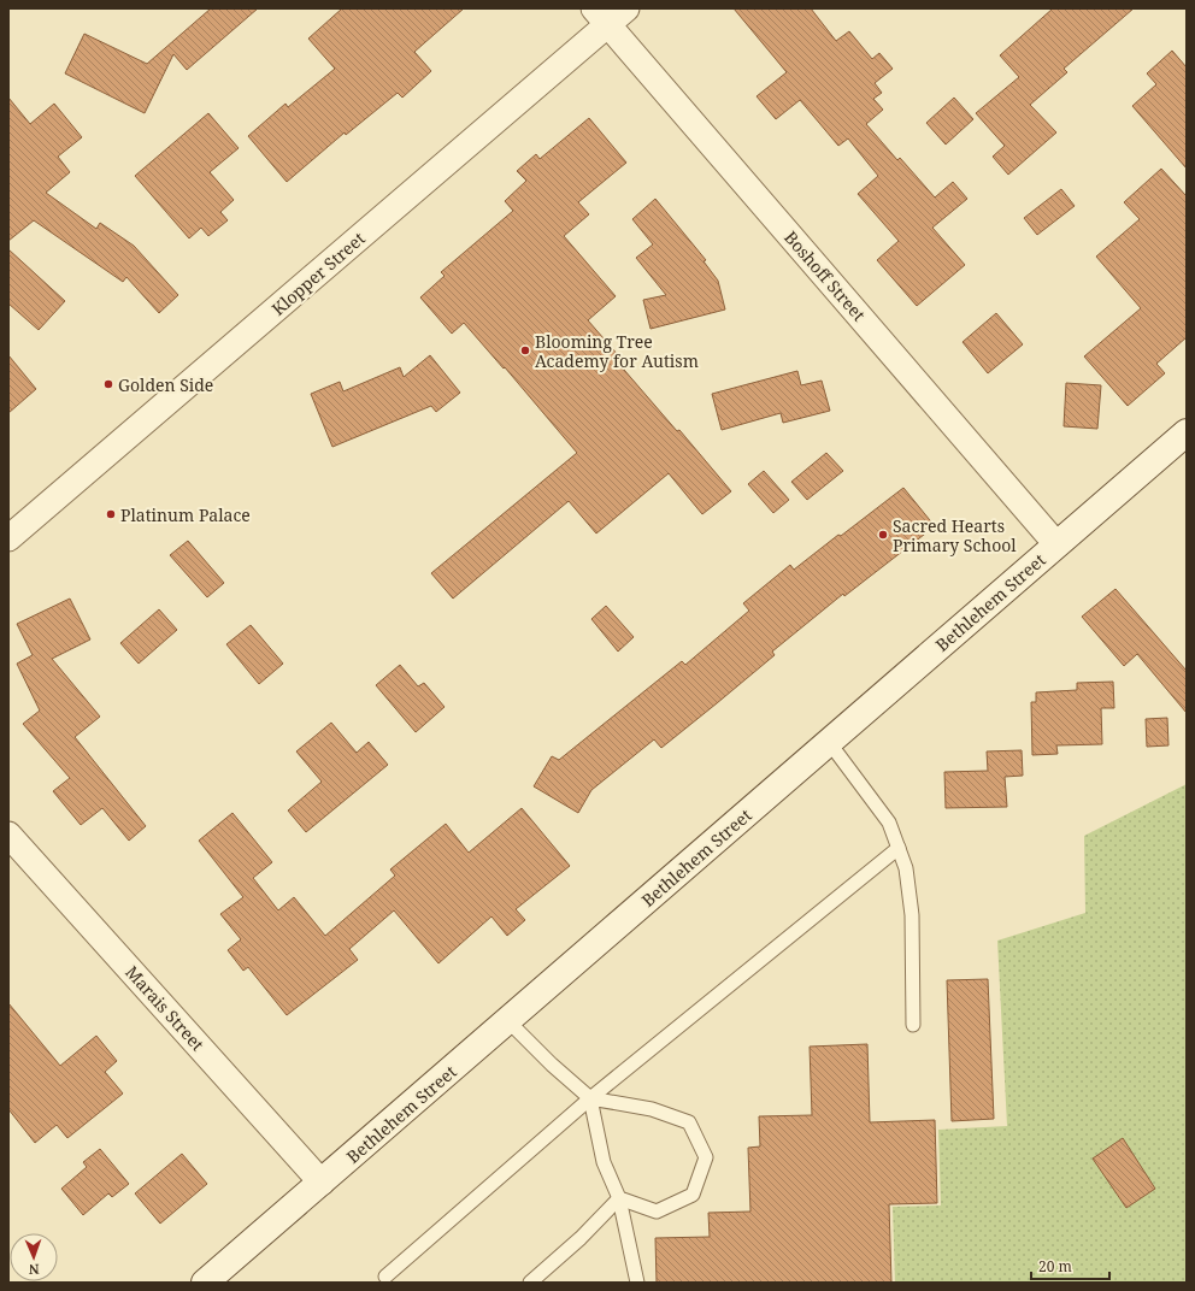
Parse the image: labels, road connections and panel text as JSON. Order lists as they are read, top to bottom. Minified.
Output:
{"streets":{"main road":["Bethlehem Street"],"street":["Klopper Street","Boshoff Street","Marais Street"]},"crossings":[["Klopper Street","Boshoff Street"],["Boshoff Street","Bethlehem Street"],["Bethlehem Street","Marais Street"]],"places":["Blooming Tree Academy for Autism","Golden Side","Platinum Palace","Sacred Hearts Primary School"],"scale_bar":"20 m","north":"bottom"}
